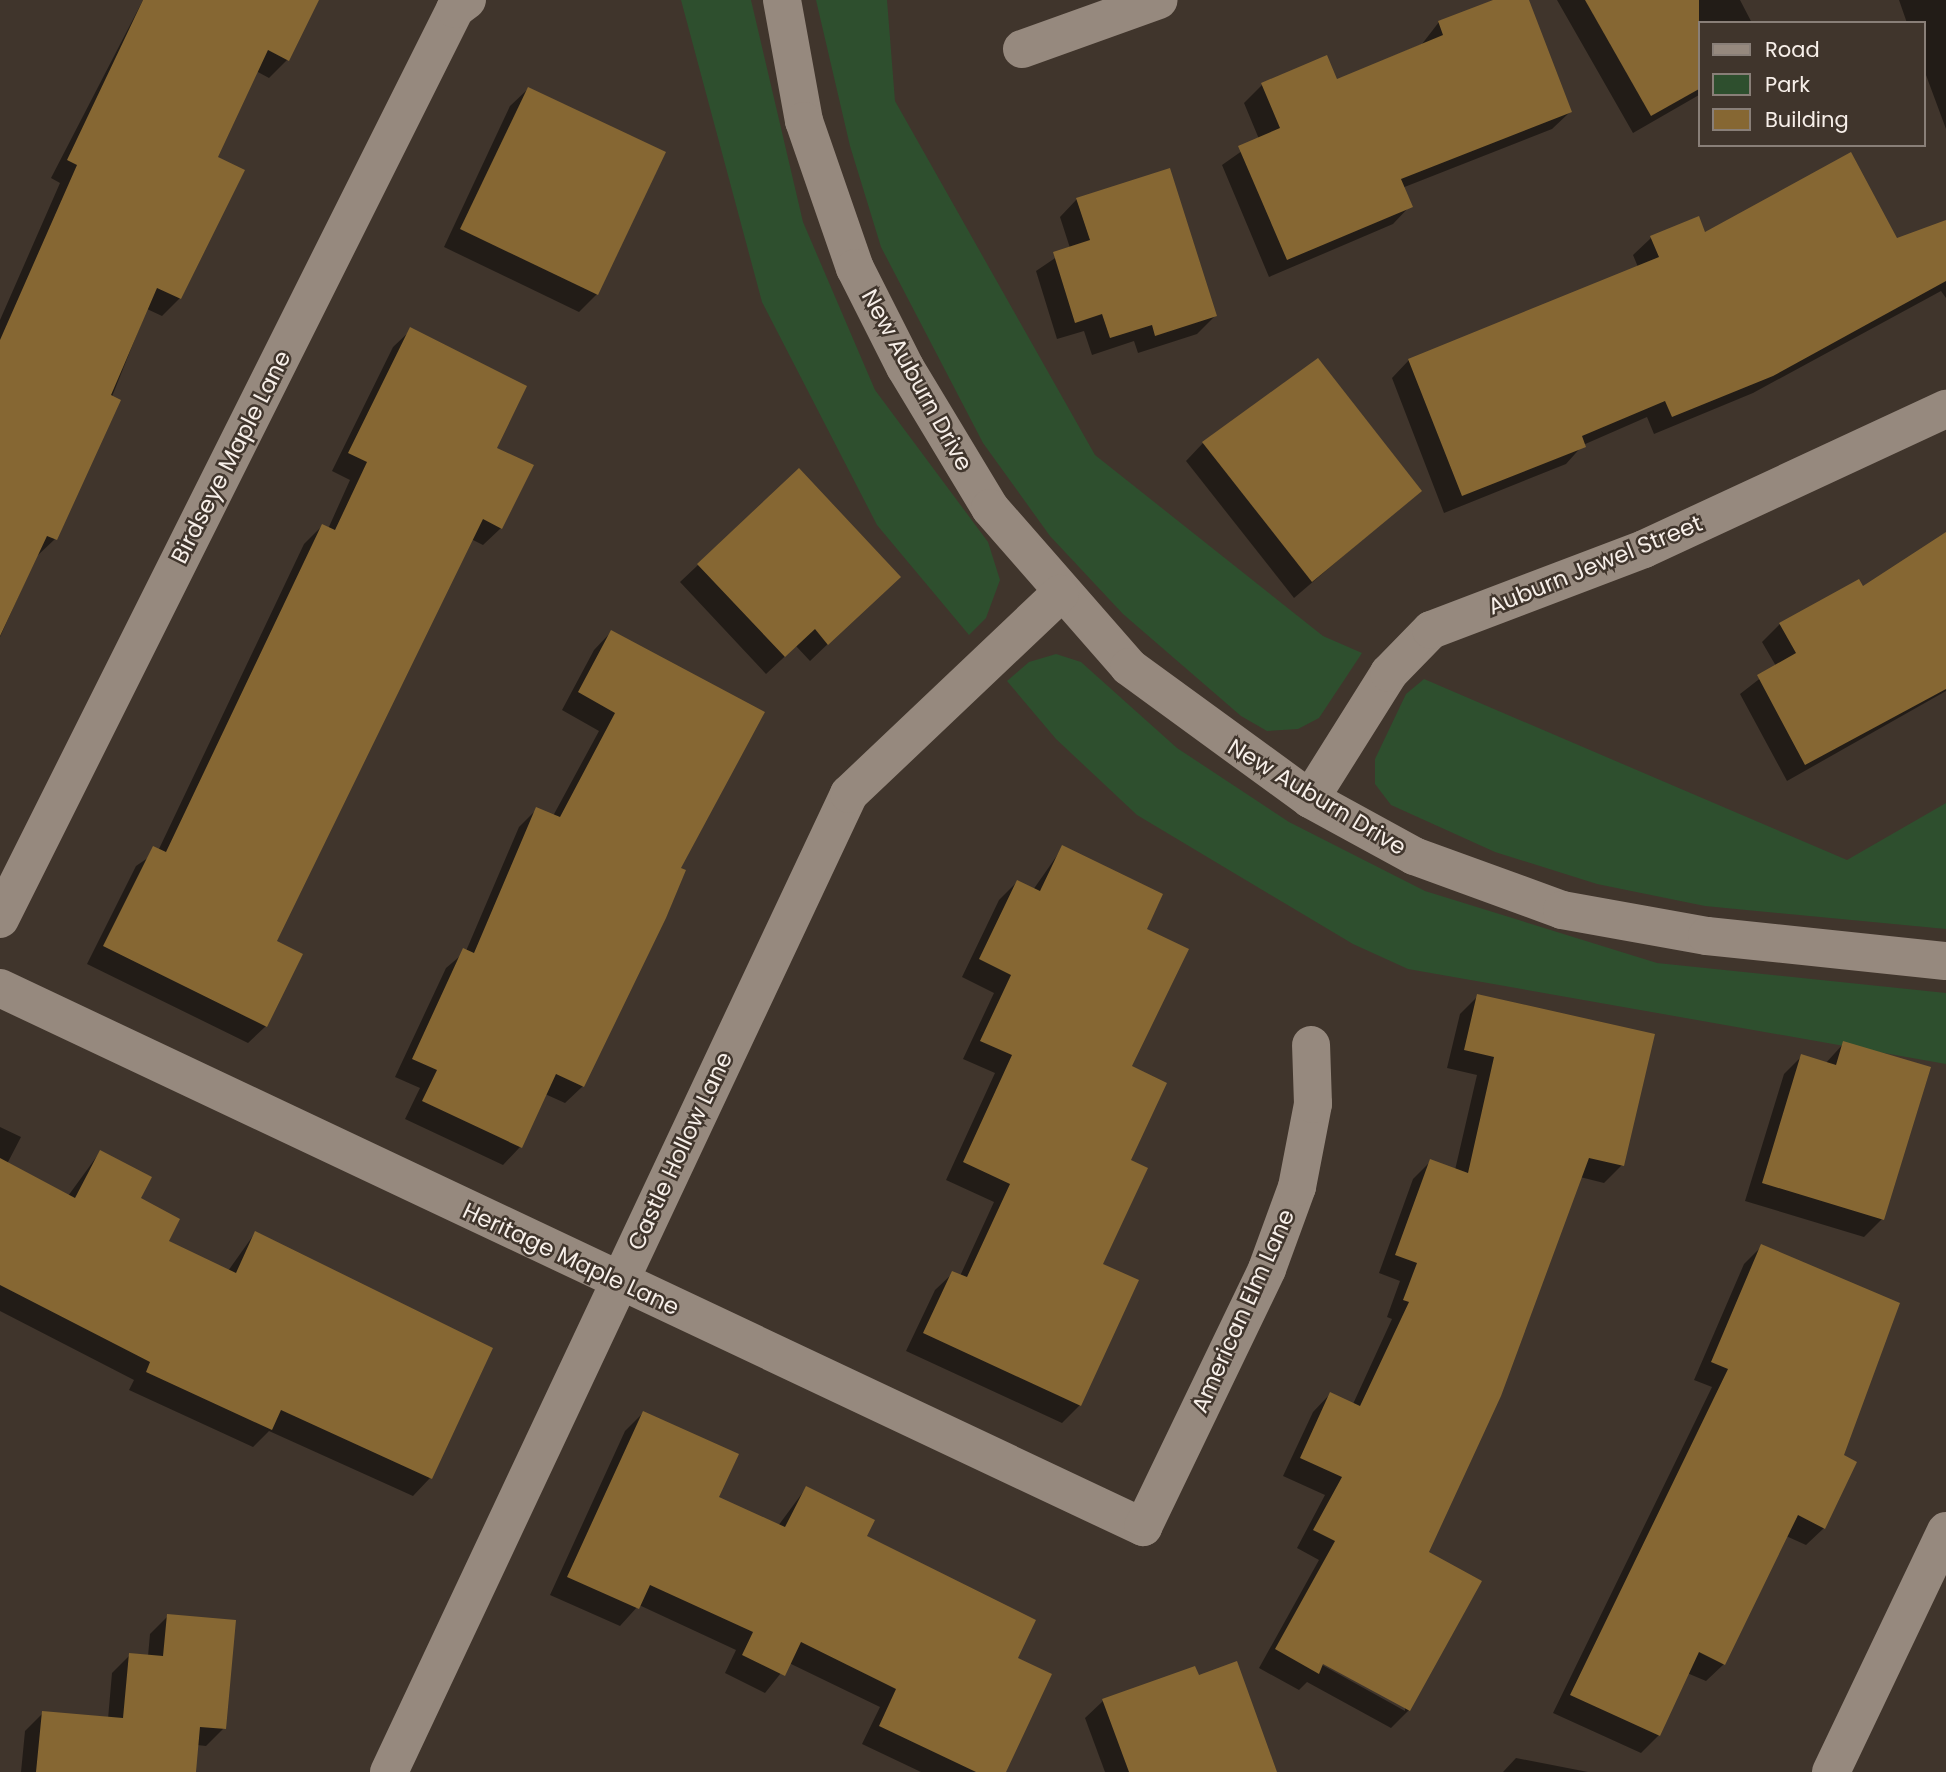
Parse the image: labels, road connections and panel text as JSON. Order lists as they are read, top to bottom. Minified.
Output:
{"streets":{"street":["New Auburn Drive","Birdseye Maple Lane","Auburn Jewel Street","Castle Hollow Lane","Heritage Maple Lane","American Elm Lane"]},"crossings":[["New Auburn Drive","Auburn Jewel Street"],["New Auburn Drive","Castle Hollow Lane"],["Castle Hollow Lane","Heritage Maple Lane"],["Heritage Maple Lane","American Elm Lane"]],"legend":["Road","Park","Building"]}
